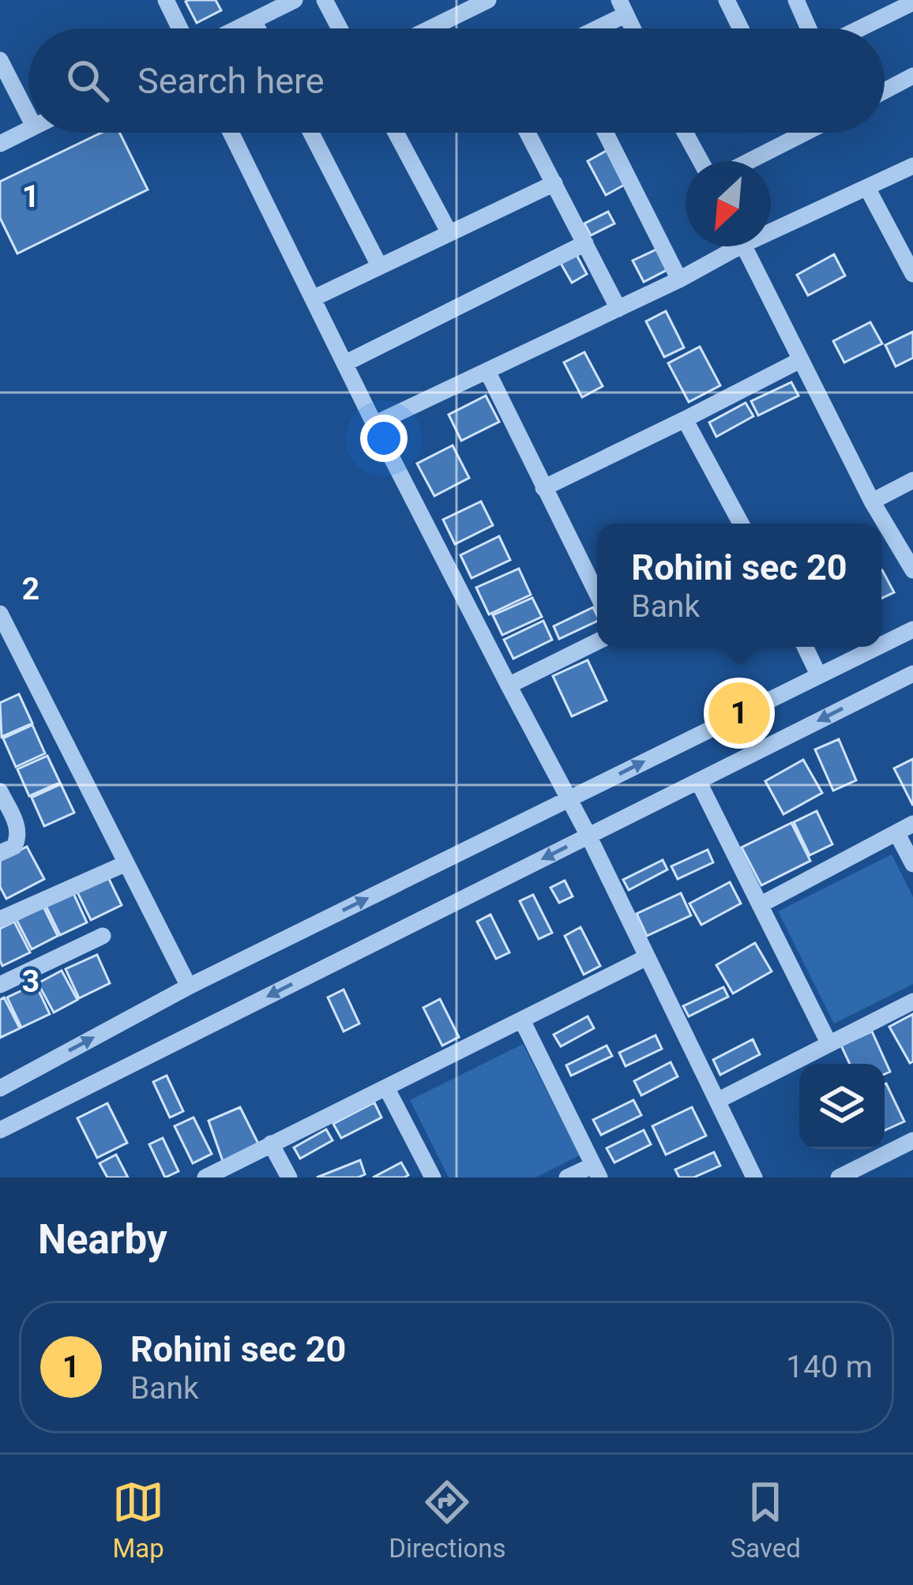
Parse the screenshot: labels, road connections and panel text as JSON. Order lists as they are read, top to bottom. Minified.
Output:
{"north":"bottom left","page":{"search":"Search here","popup":["Rohini sec 20","Bank"],"pins":"1","heading":"Nearby","list":[{"mark":"1","name":"Rohini sec 20","note":"Bank","value":"140 m"}],"nav":["Map","Directions","Saved"]},"grid":{"rows":["1","2","3"]}}
